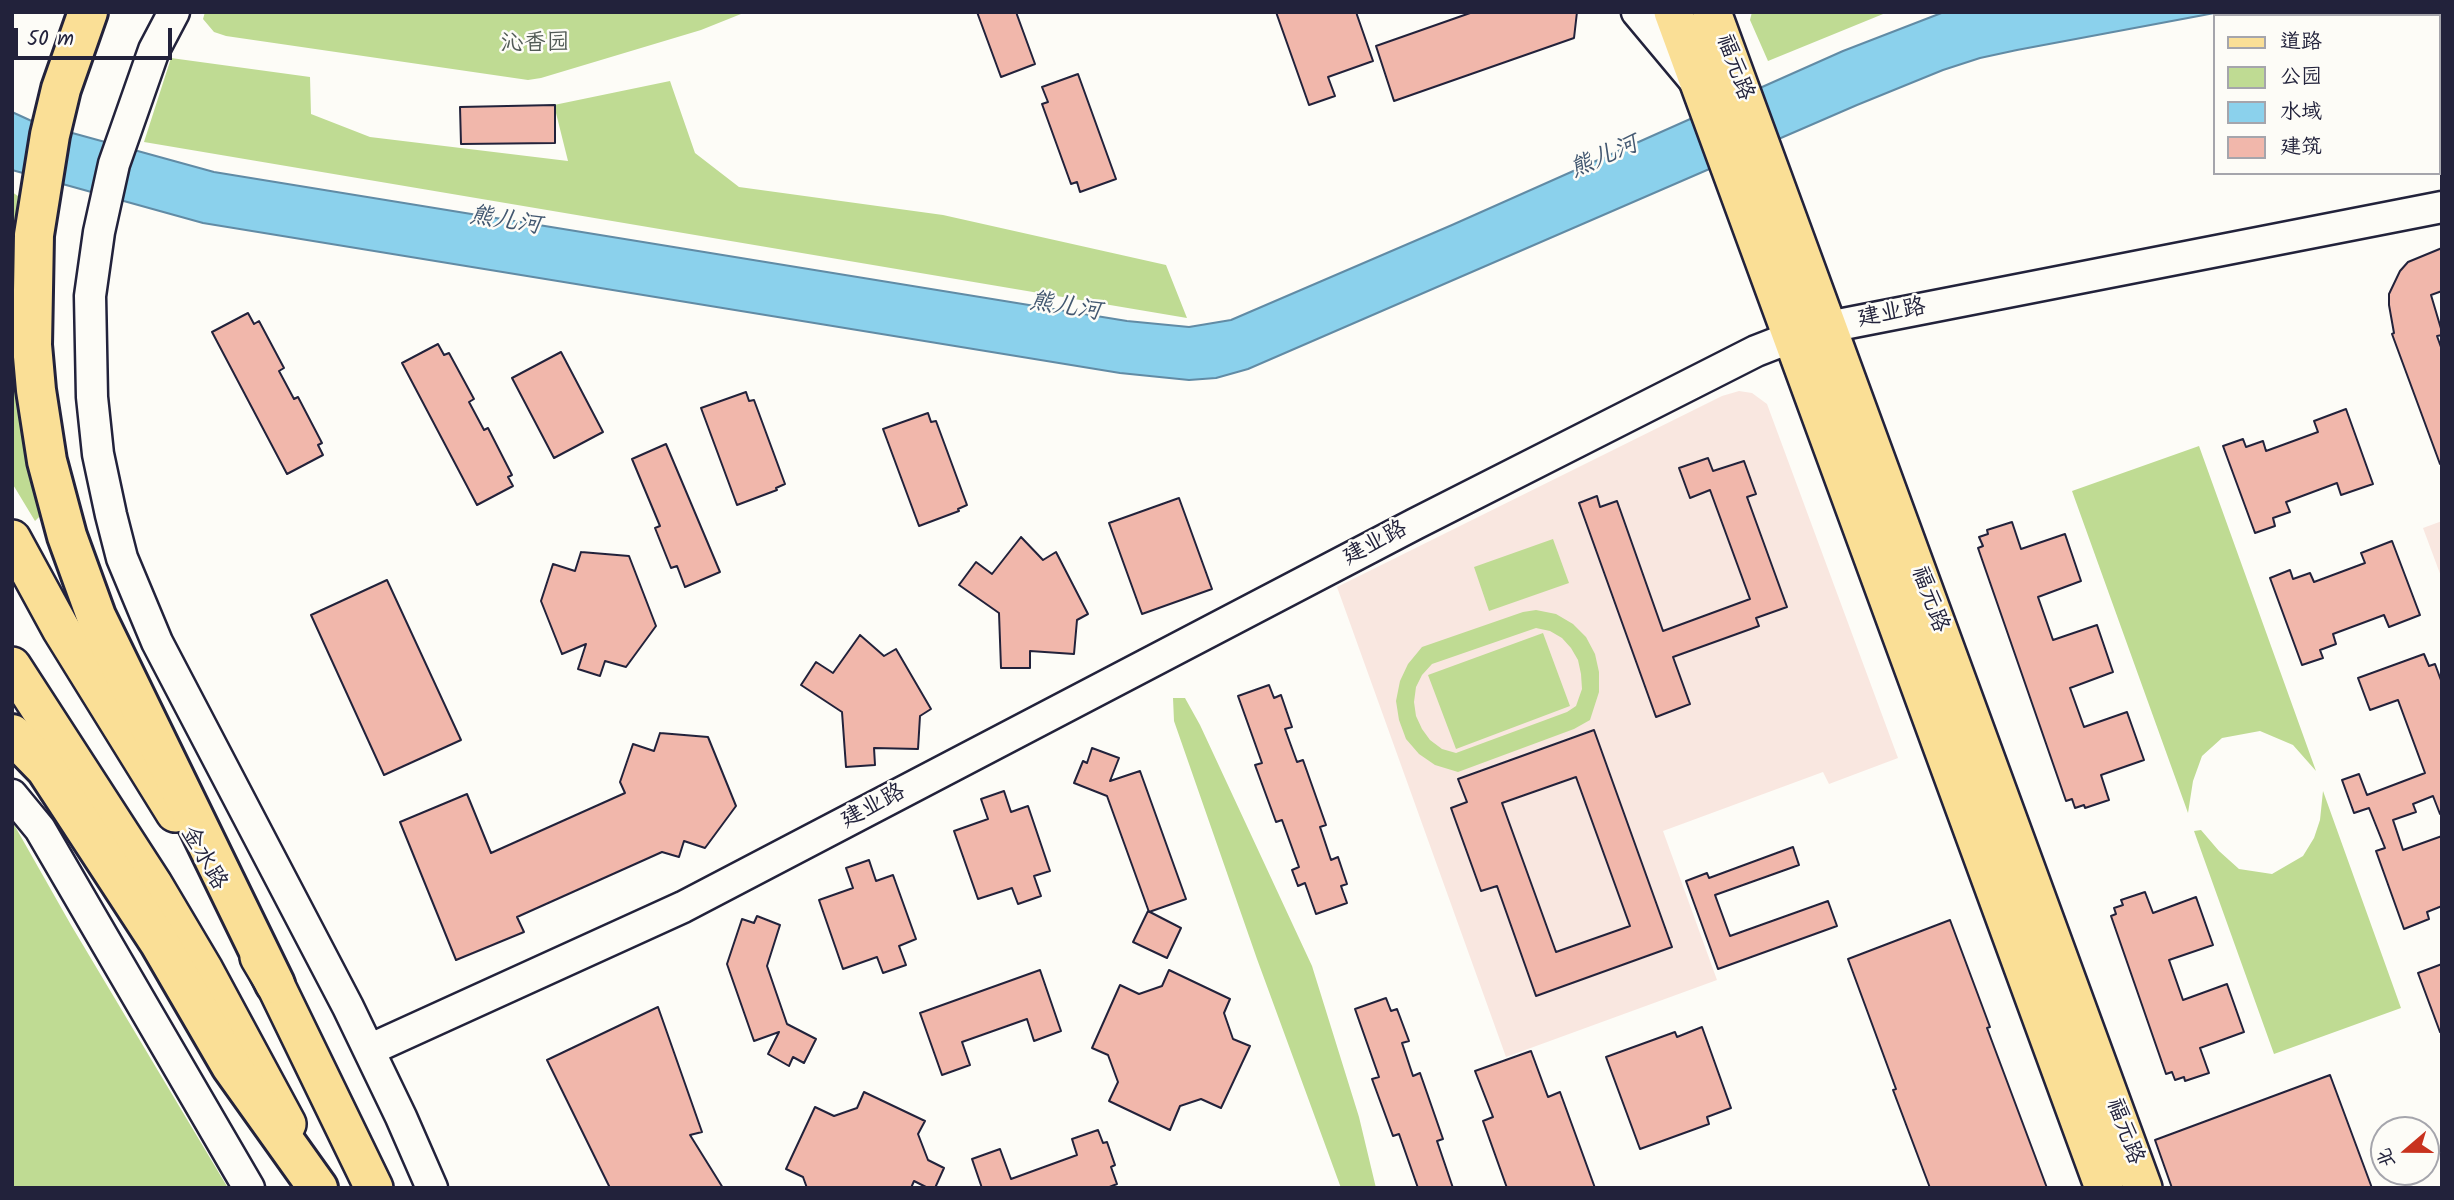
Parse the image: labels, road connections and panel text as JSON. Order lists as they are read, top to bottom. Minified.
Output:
{"streets":{"main road":["福元路","金水路"],"street":["建业路"]},"crossings":[["福元路","建业路"]],"water":["熊儿河"],"parks":["沁香园"],"legend":["道路","公园","水域","建筑"],"scale_bar":"50 m","north":"left"}
